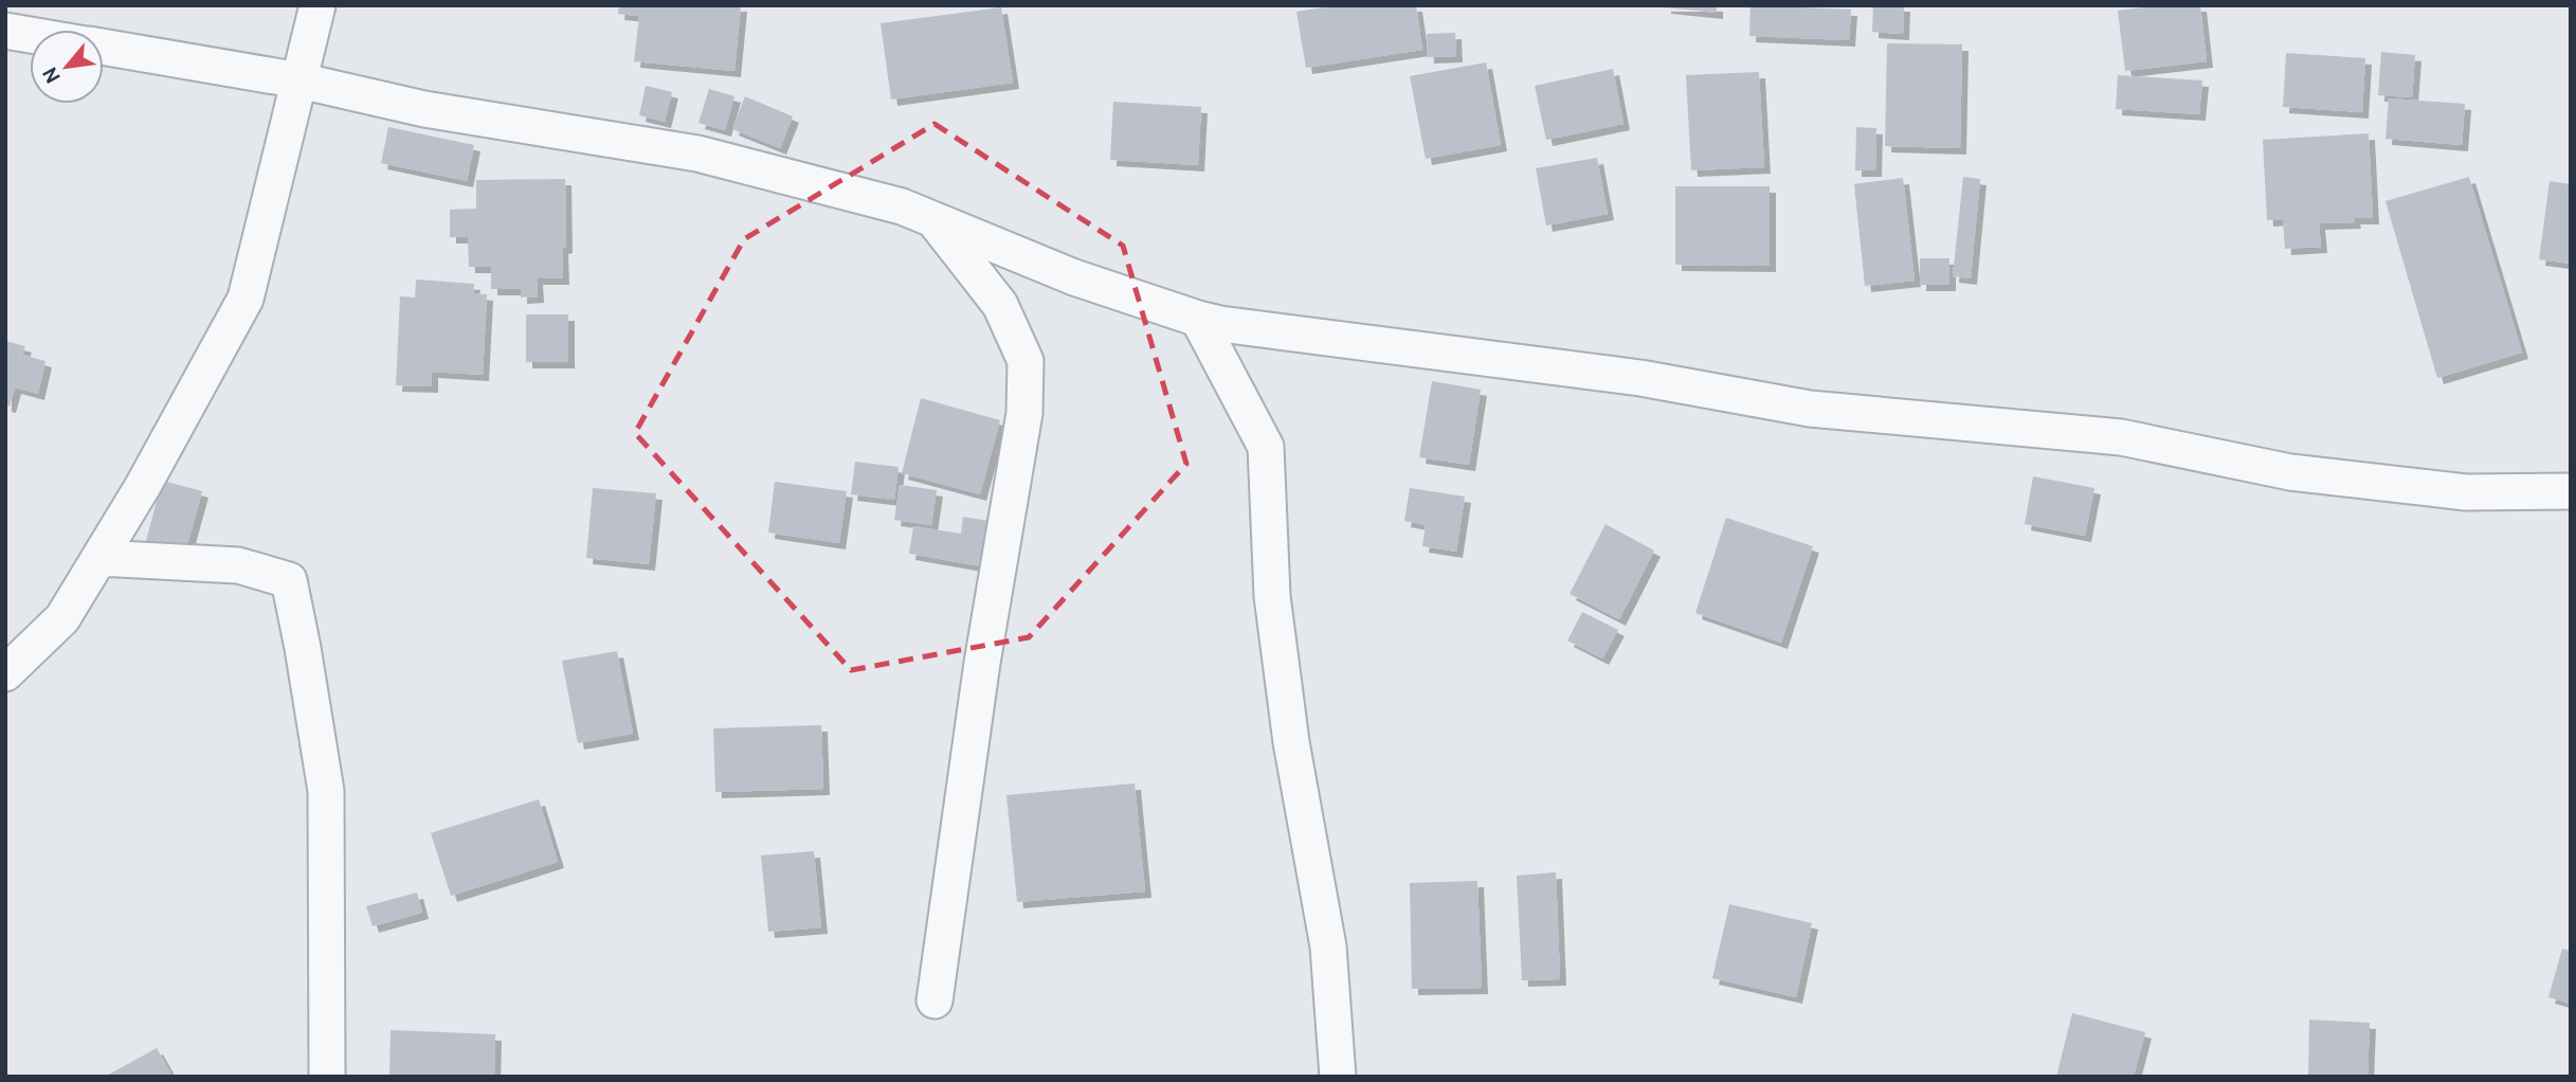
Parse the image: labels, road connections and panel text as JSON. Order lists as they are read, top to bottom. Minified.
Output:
{"north":"bottom left"}
